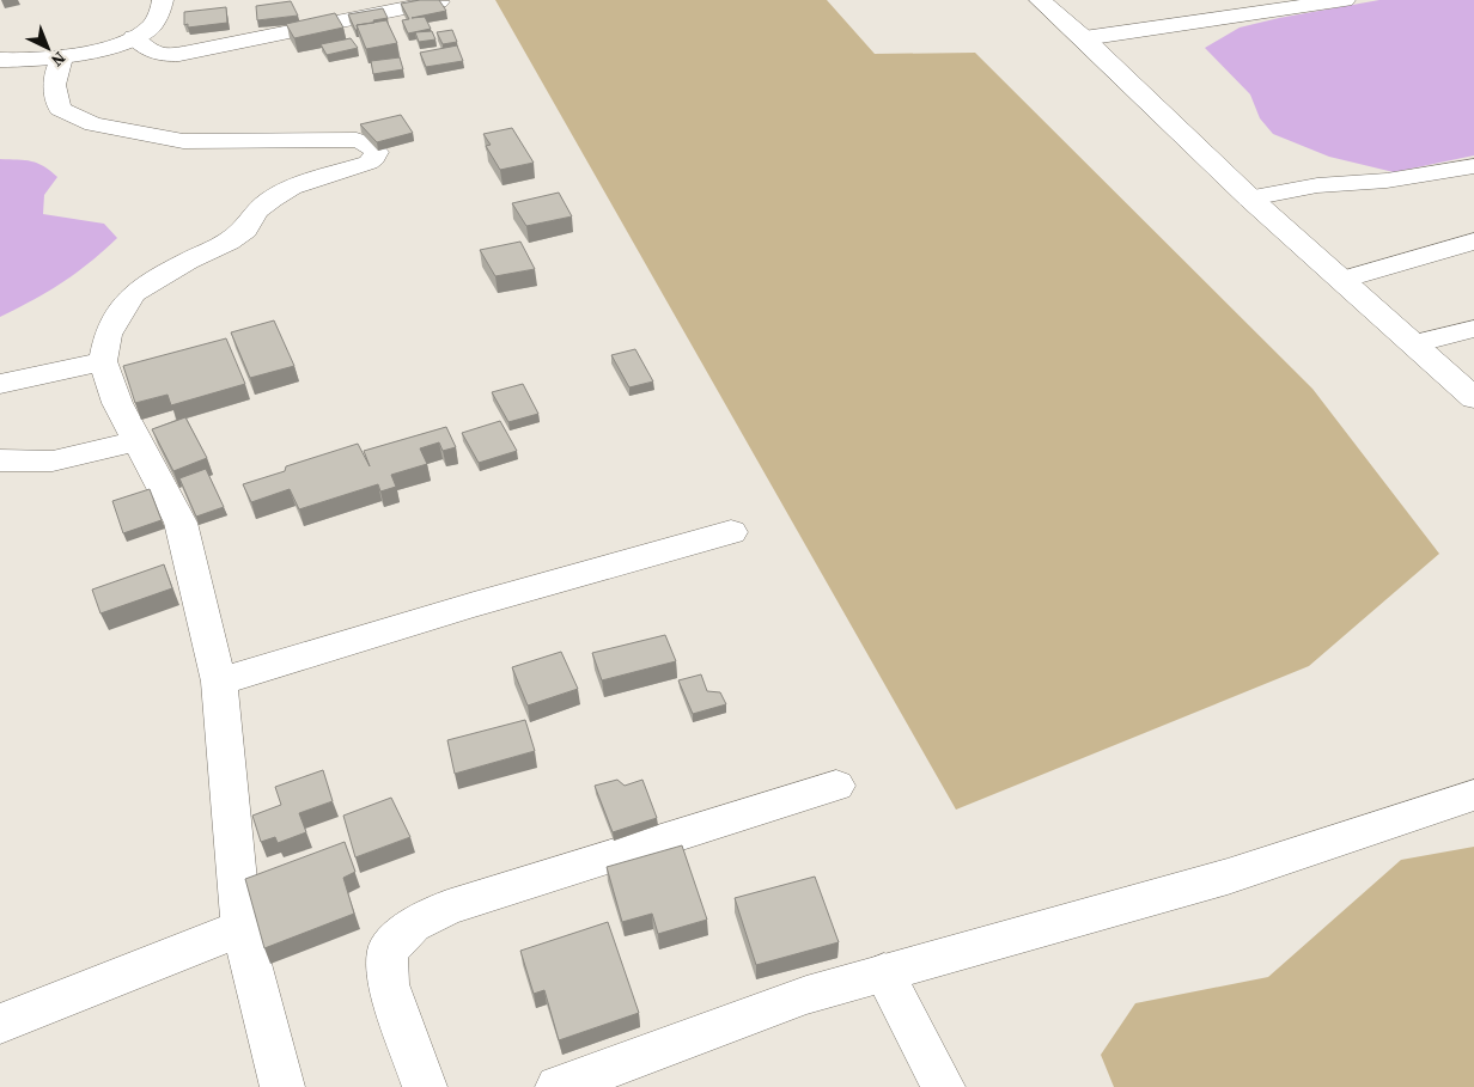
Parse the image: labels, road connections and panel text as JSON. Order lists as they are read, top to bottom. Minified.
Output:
{"north":"bottom right"}
